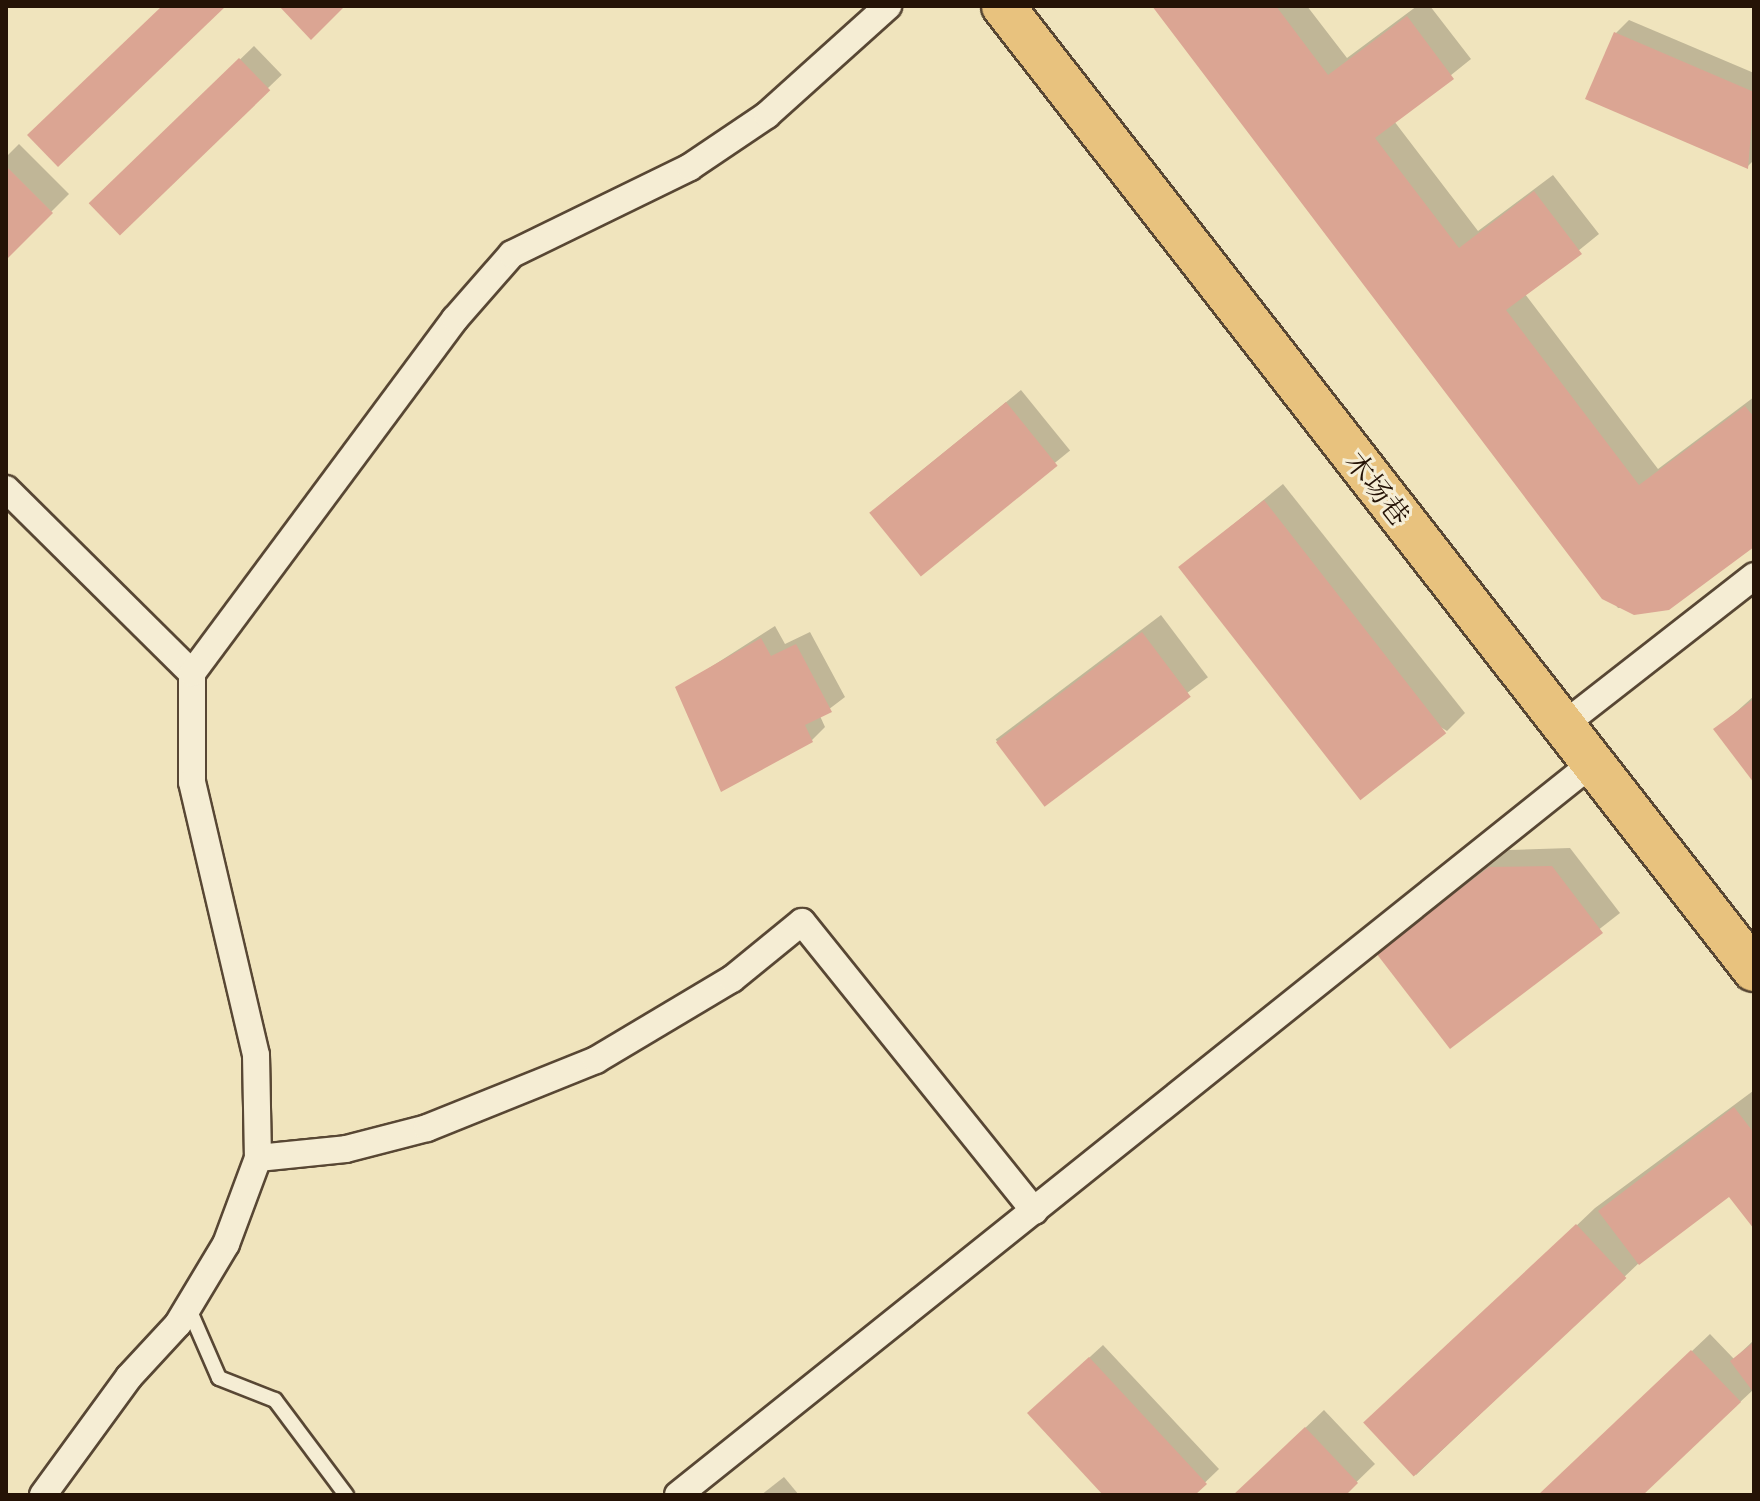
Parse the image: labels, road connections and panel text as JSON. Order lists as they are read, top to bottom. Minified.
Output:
{"streets":{"main road":["木场巷"]}}
